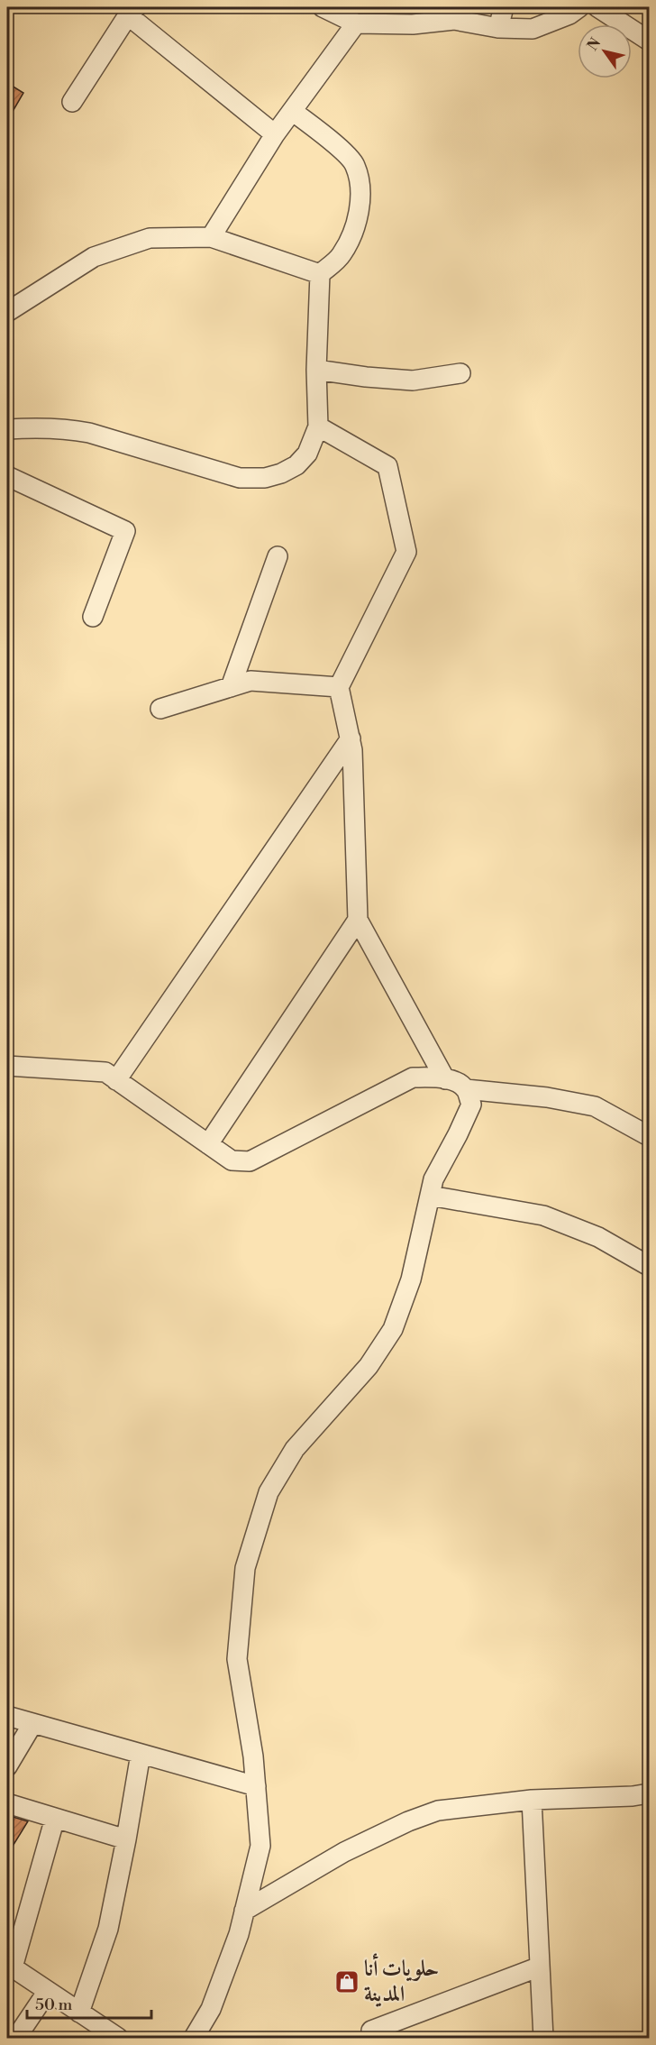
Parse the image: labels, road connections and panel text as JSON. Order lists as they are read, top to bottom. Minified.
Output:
{"places":{"shop":["حلويات أنا المدينة"]},"scale_bar":"50 m","north":"top left"}
